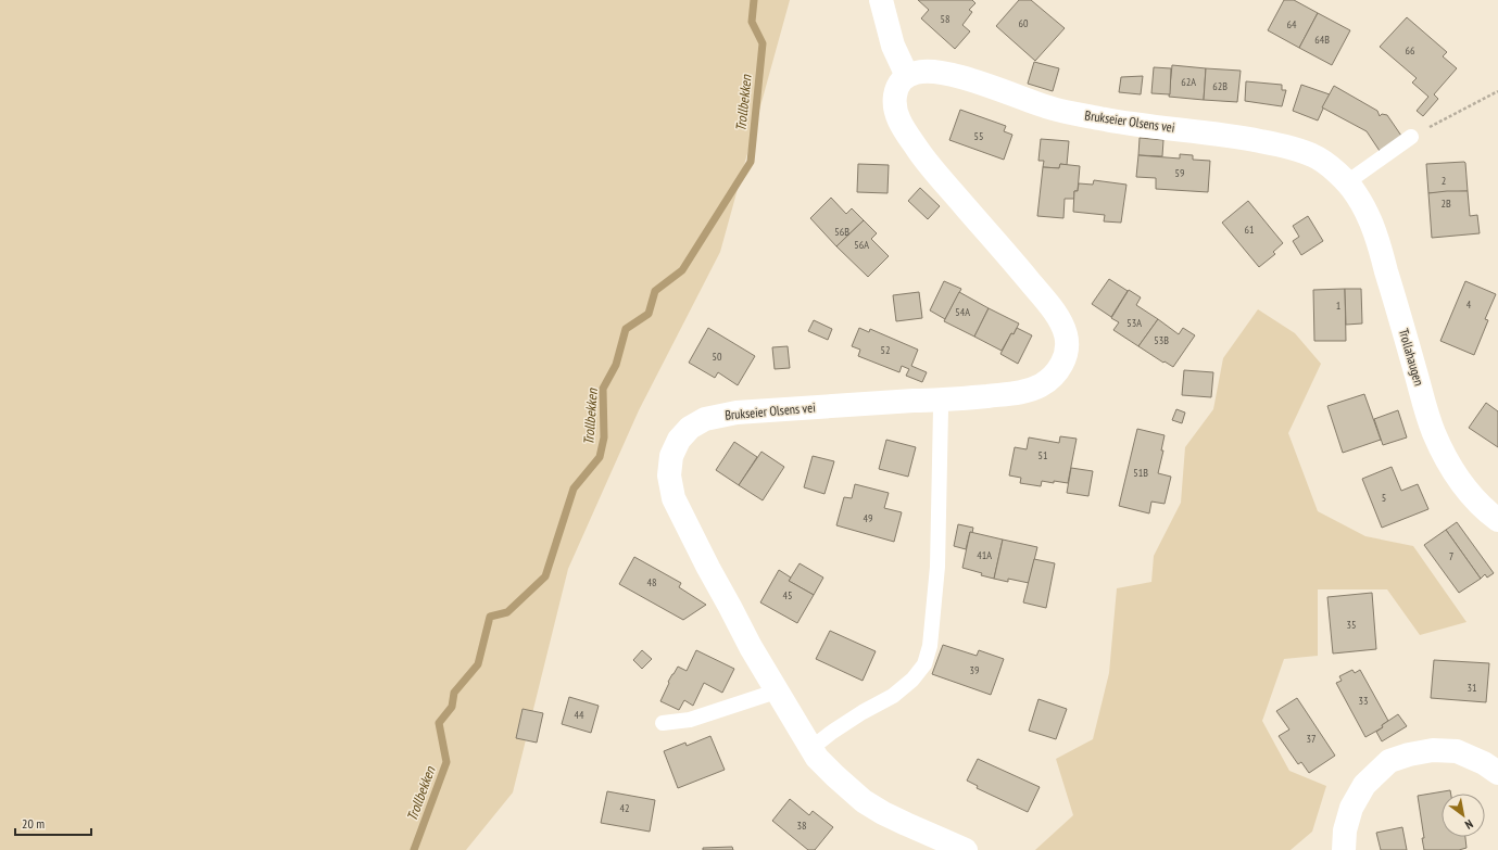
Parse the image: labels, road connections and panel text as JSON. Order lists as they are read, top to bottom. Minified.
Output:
{"streets":{"street":["Brukseier Olsens vei","Trollahaugen"]},"crossings":[["Brukseier Olsens vei","Trollahaugen"]],"water":["Trollbekken"],"house_numbers":["58","60","64","64B","66","62A","62B","55","59","2","2B","61","56B","56A","4","1","54A","53A","53B","52","50","51","51B","5","49","41A","7","48","45","35","39","31","33","44","37","42","38"],"scale_bar":"20 m","north":"bottom right"}
